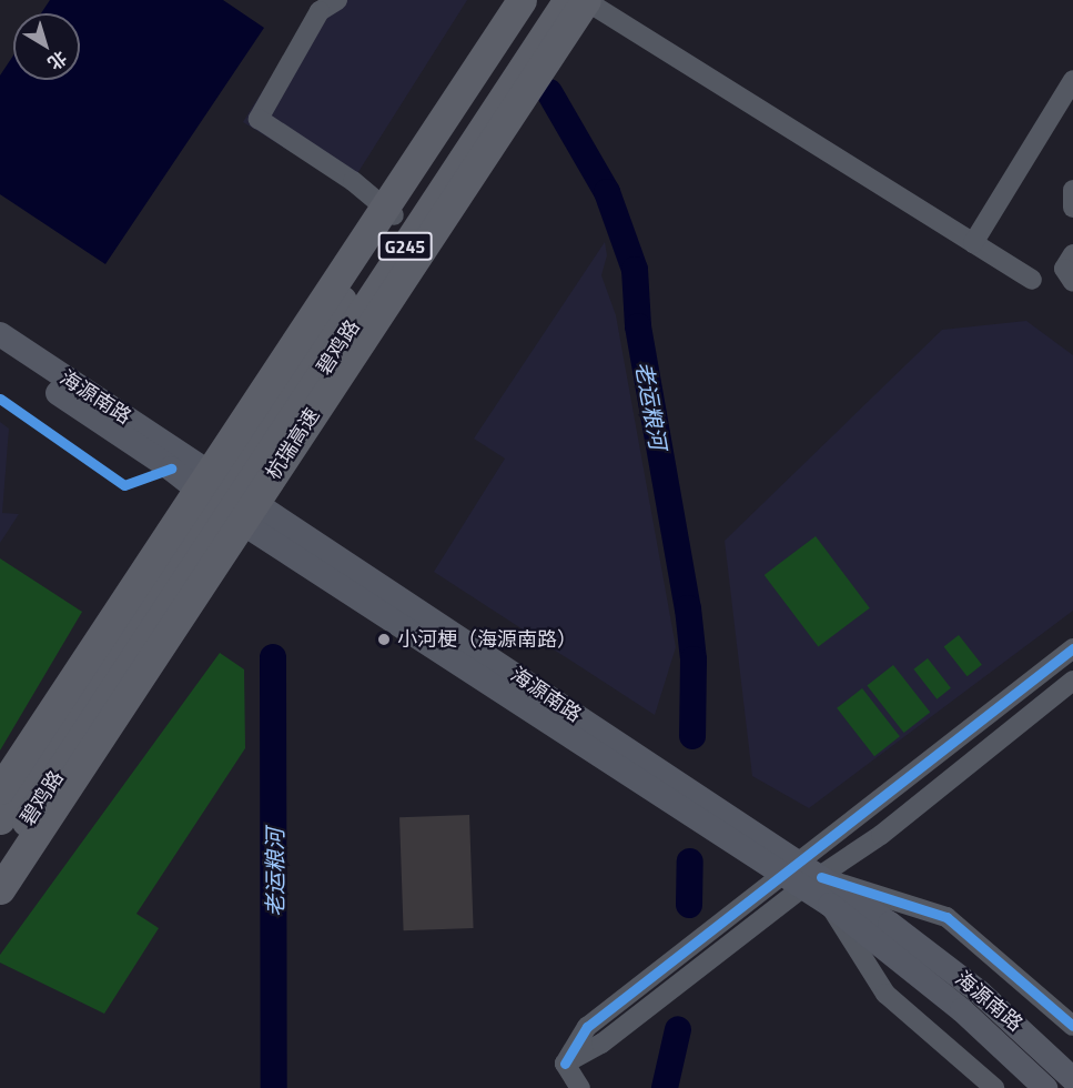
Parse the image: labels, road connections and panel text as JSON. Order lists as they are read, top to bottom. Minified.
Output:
{"streets":{"highway":["G245","碧鸡路","杭瑞高速"],"main road":["海源南路"]},"crossings":[["碧鸡路","海源南路"]],"water":["老运粮河"],"places":["小河梗（海源南路）"],"north":"bottom right"}
